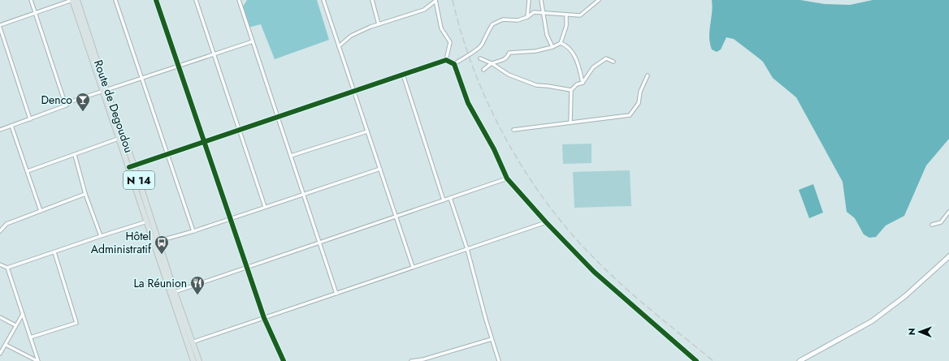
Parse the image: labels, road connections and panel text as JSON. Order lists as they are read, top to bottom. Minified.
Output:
{"streets":{"main road":["Route de Degoudou","N 14"]},"places":{"bar":["Denco"],"bus stop":["Hôtel Administratif"],"restaurant":["La Réunion"]},"north":"left"}
